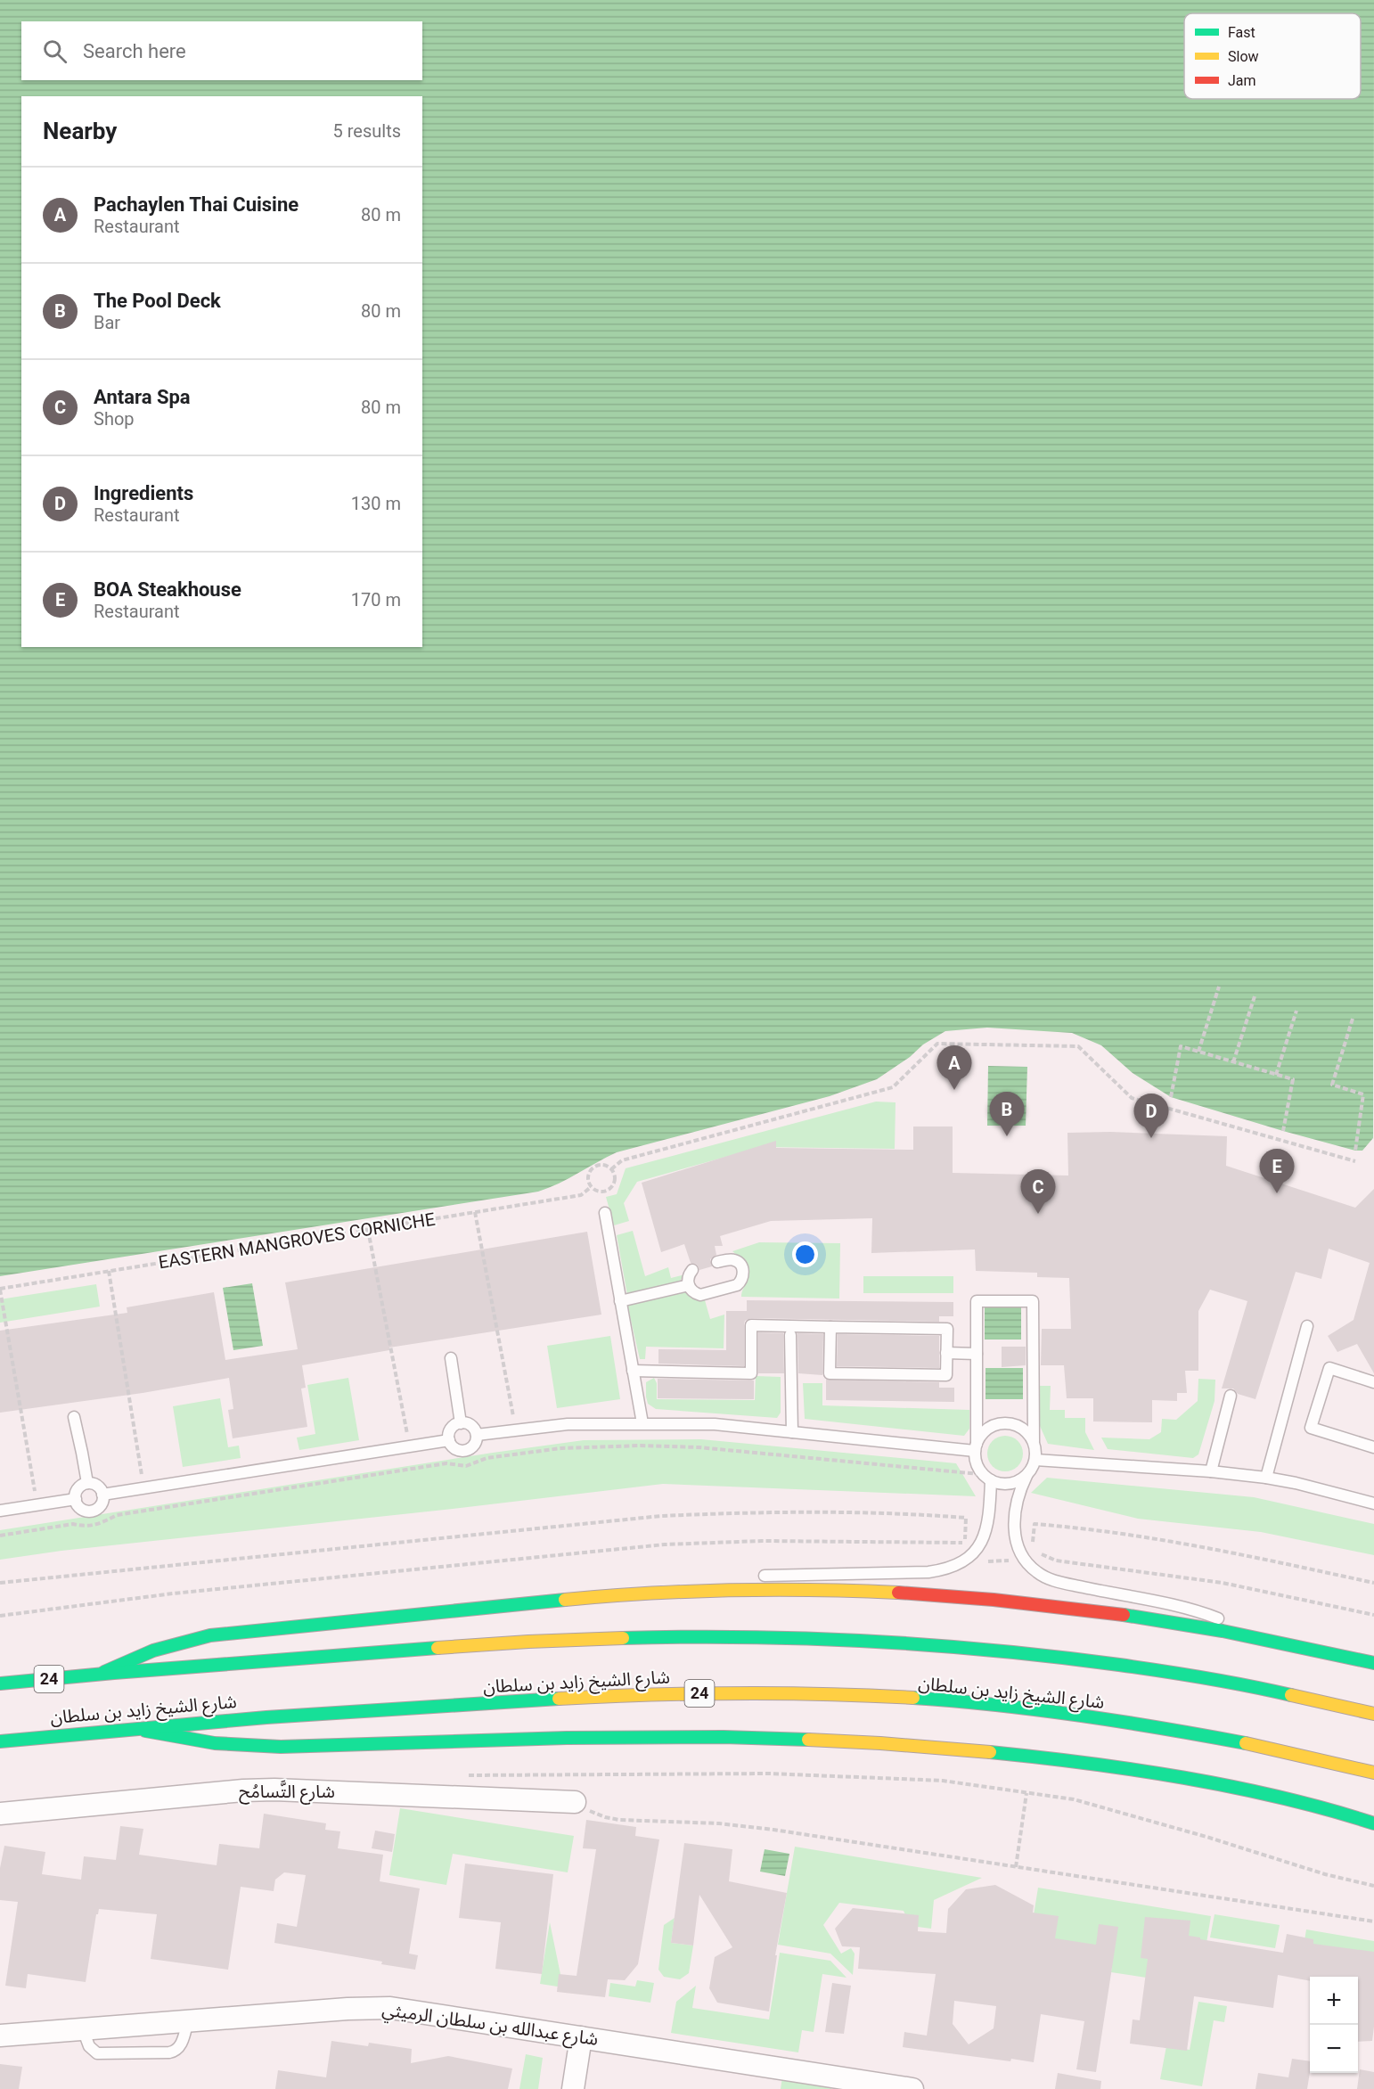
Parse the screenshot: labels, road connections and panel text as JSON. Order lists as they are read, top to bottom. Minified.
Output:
{"streets":{"main road":["24","شارع الشيخ زايد بن سلطان"],"street":["شارع التَّسامُح","شارع عبدالله بن سلطان الرميثي"],"path":["EASTERN MANGROVES CORNICHE"]},"legend":["Fast","Slow","Jam"],"page":{"search":"Search here","heading":["Nearby","5 results"],"list":[{"mark":"A","name":"Pachaylen Thai Cuisine","note":"Restaurant","value":"80 m"},{"mark":"B","name":"The Pool Deck","note":"Bar","value":"80 m"},{"mark":"C","name":"Antara Spa","note":"Shop","value":"80 m"},{"mark":"D","name":"Ingredients","note":"Restaurant","value":"130 m"},{"mark":"E","name":"BOA Steakhouse","note":"Restaurant","value":"170 m"}],"pins":["A","B","D","E","C"],"map_buttons":["+","−"]}}
